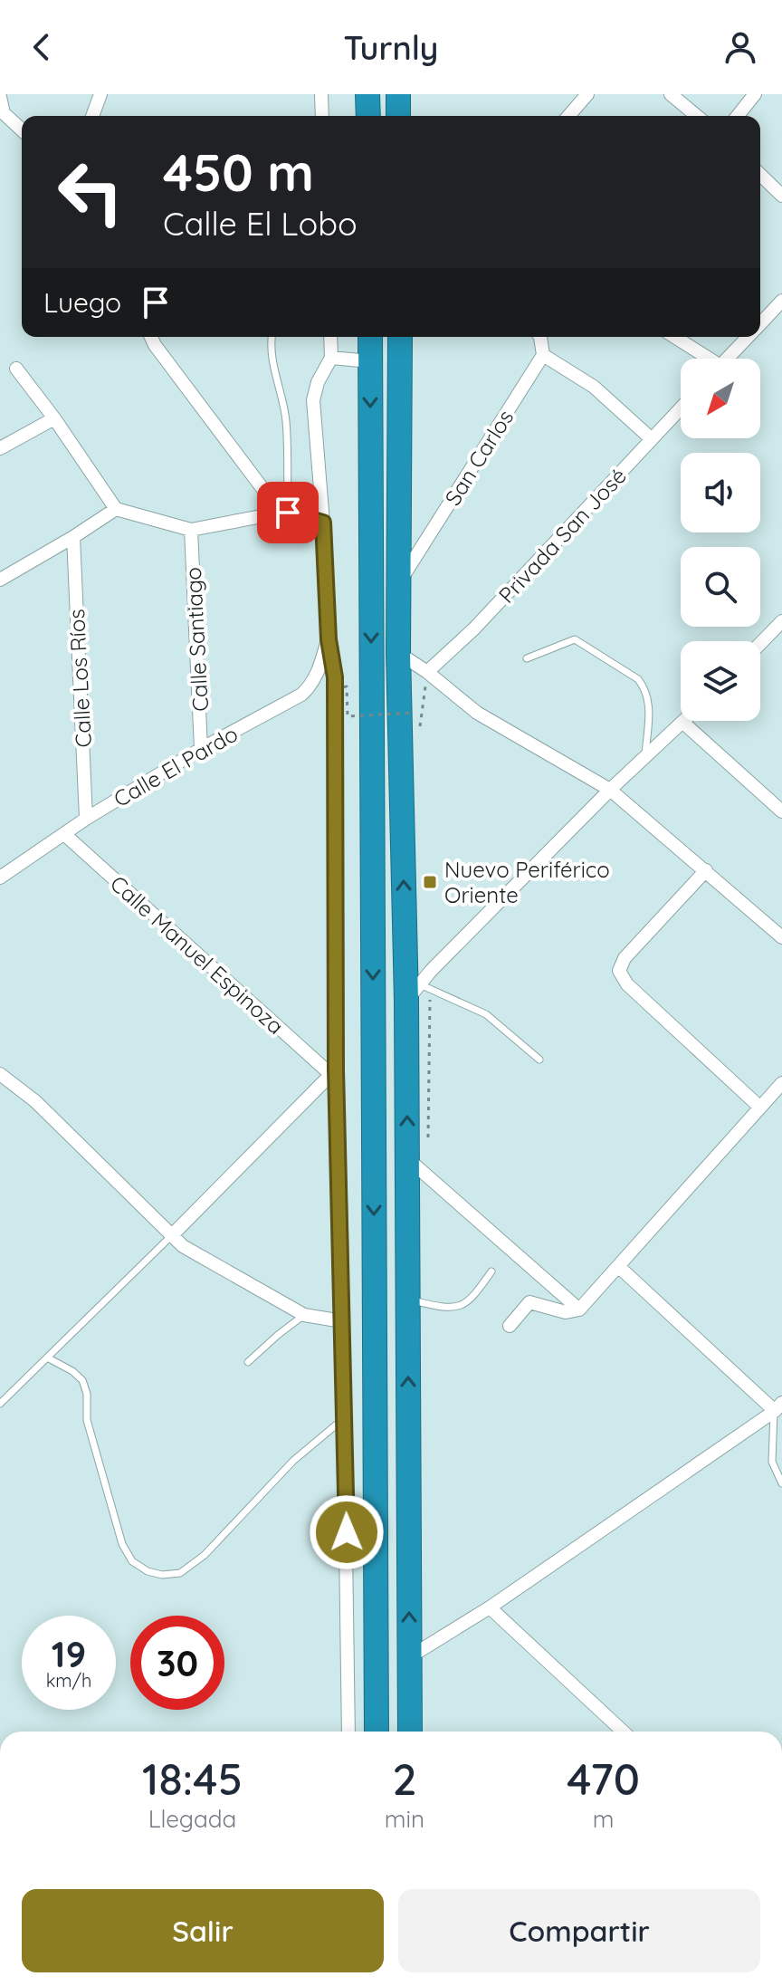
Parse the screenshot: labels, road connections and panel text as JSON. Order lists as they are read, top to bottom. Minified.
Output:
{"streets":{"street":["San Carlos","Privada San José","Calle Santiago","Calle Los Ríos","Calle El Pardo","Calle Manuel Espinoza"]},"crossings":[["Calle Santiago","Calle El Pardo"],["Calle Los Ríos","Calle El Pardo"],["Calle El Pardo","Calle Manuel Espinoza"]],"places":{"transit":["Nuevo Periférico Oriente"]},"north":"bottom left","page":{"header":"Turnly","turn":["450 m","Calle El Lobo"],"then":"Luego","speed":"19 km/h","limit":"30","eta":["18:45","Llegada","2","min","470","m"],"buttons":["Salir","Compartir"]}}
